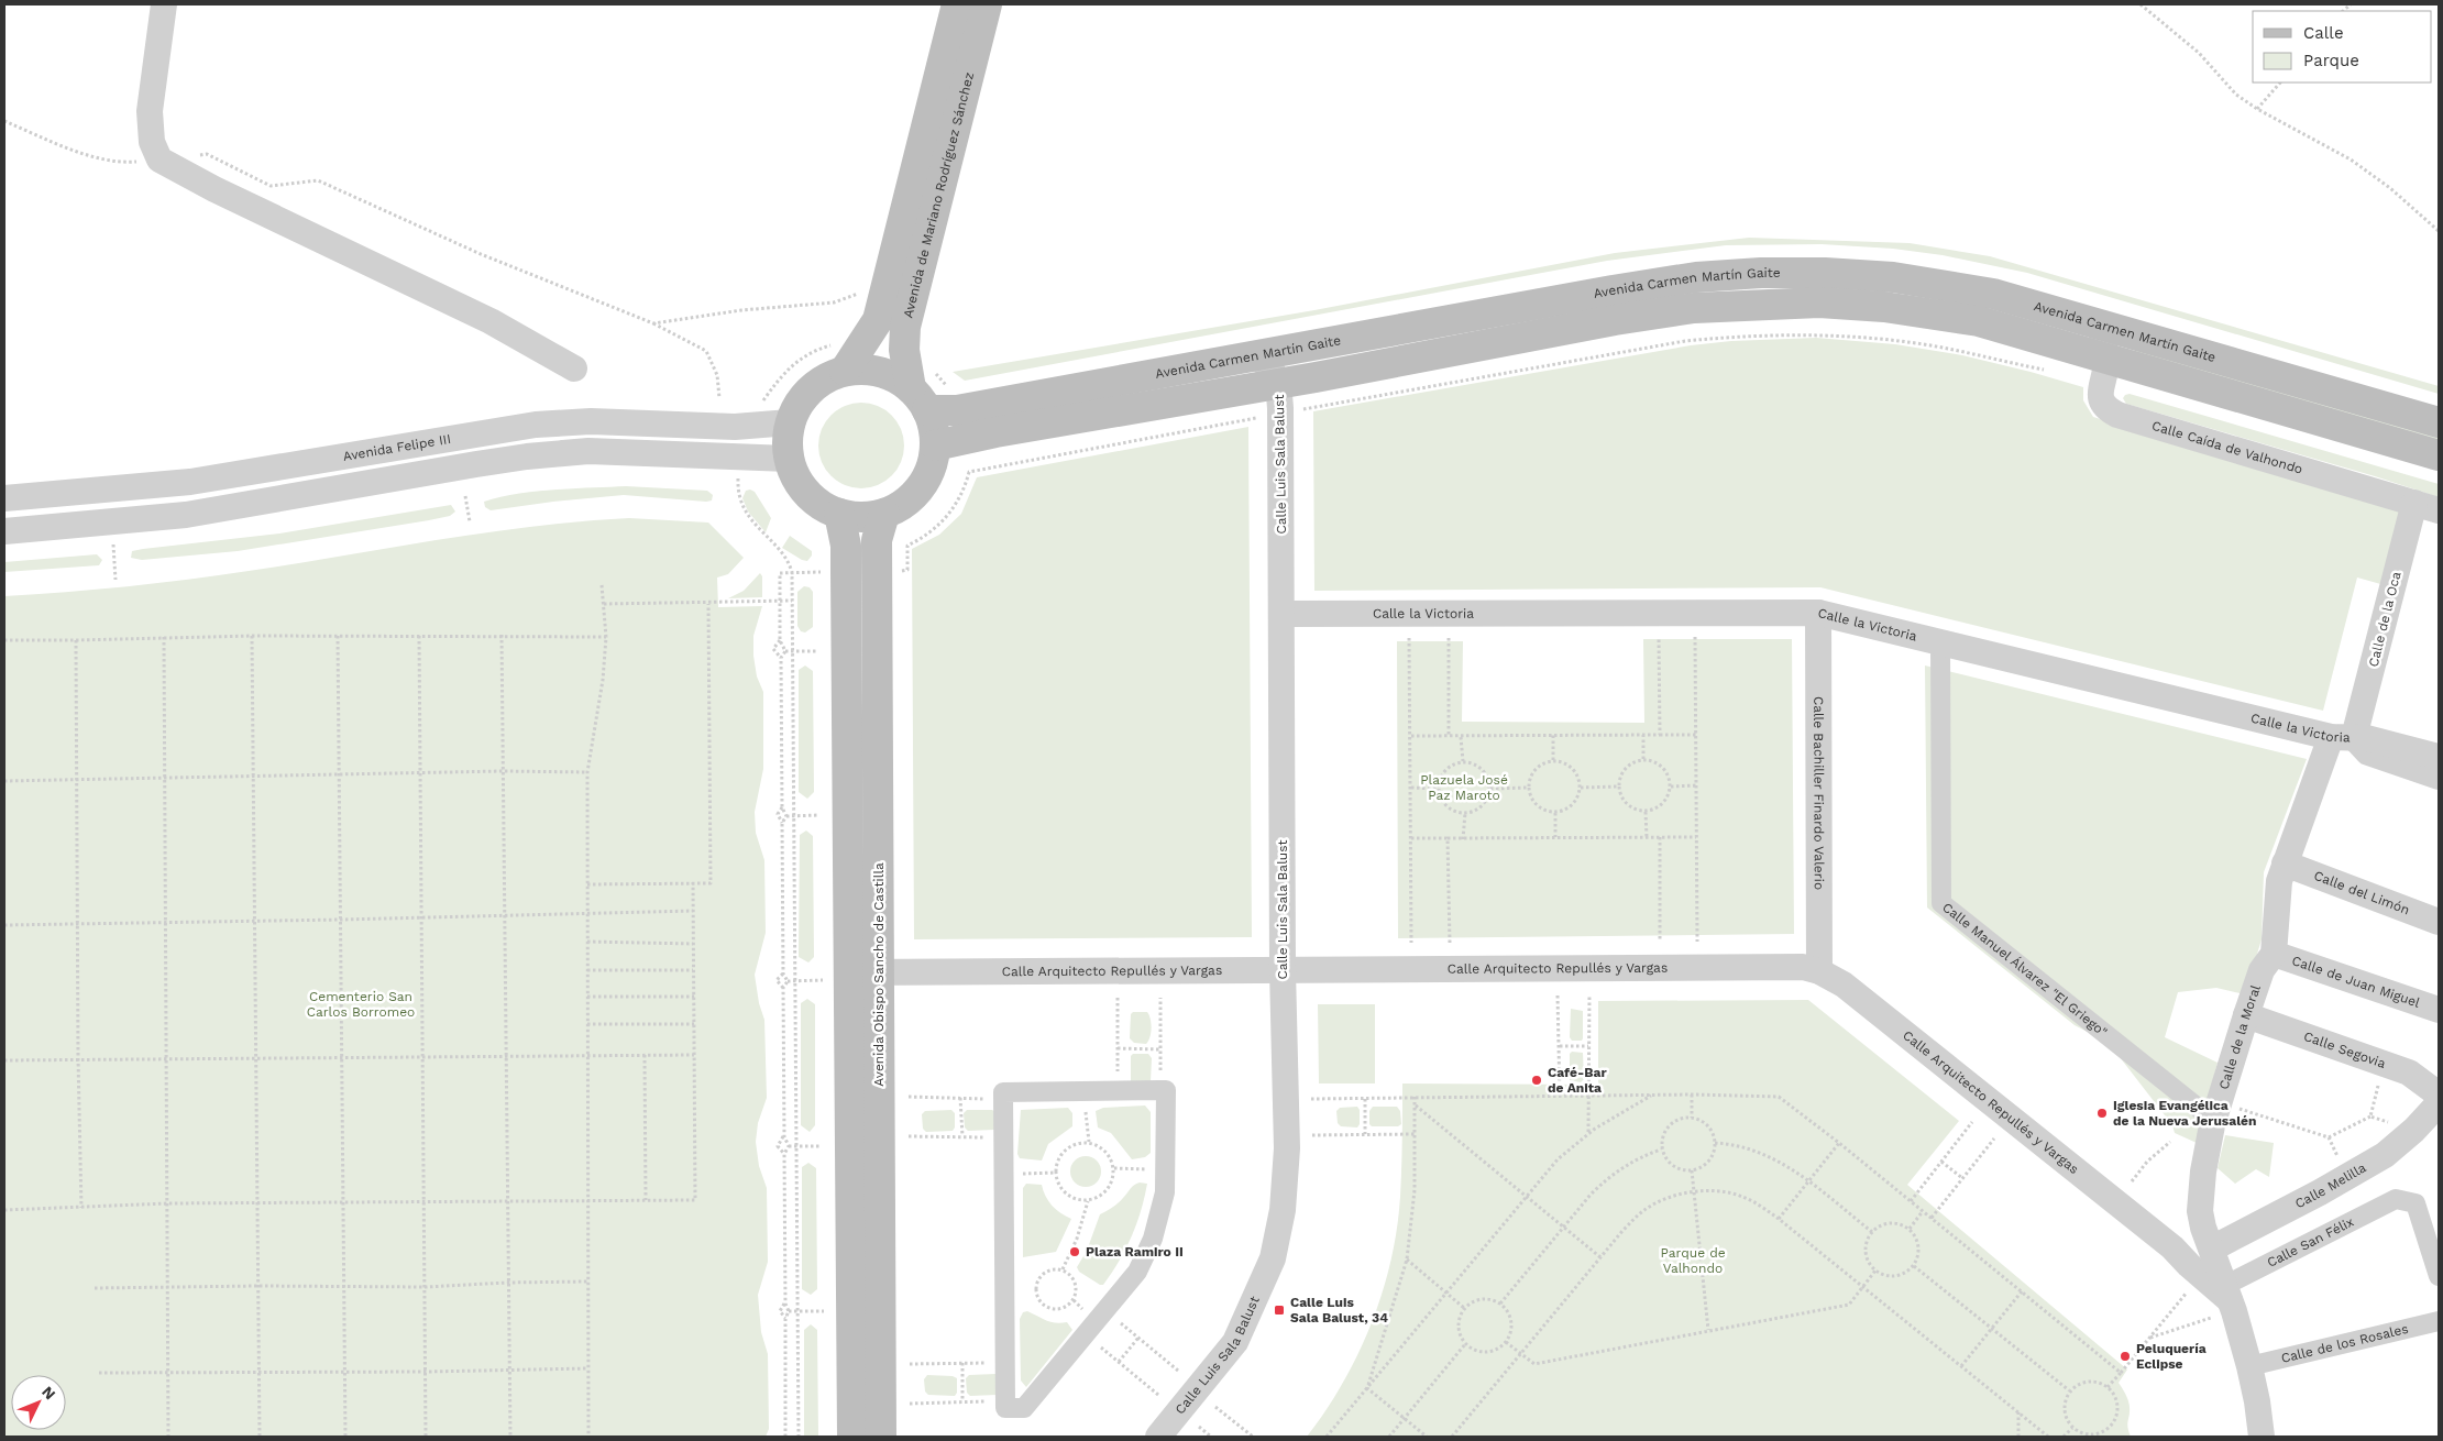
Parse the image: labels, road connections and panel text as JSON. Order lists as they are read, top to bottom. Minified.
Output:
{"streets":{"main road":["Avenida de Mariano Rodríguez Sánchez","Avenida Carmen Martín Gaite","Avenida Obispo Sancho de Castilla"],"street":["Avenida Felipe III","Calle Caída de Valhondo","Calle Luis Sala Balust","Calle la Victoria","Calle de la Oca","Calle Bachiller Finardo Valerio","Calle del Limón","Calle Arquitecto Repullés y Vargas","Calle Manuel Álvarez \"El Griego\"","Calle de Juan Miguel","Calle de la Moral","Calle Segovia","Calle Melilla","Calle San Félix","Calle de los Rosales"]},"crossings":[["Avenida de Mariano Rodríguez Sánchez","Avenida Carmen Martín Gaite"],["Avenida de Mariano Rodríguez Sánchez","Avenida Felipe III"],["Avenida de Mariano Rodríguez Sánchez","Avenida Obispo Sancho de Castilla"],["Avenida Carmen Martín Gaite","Avenida Felipe III"],["Avenida Carmen Martín Gaite","Calle Caída de Valhondo"],["Avenida Carmen Martín Gaite","Calle Luis Sala Balust"],["Avenida Carmen Martín Gaite","Avenida Obispo Sancho de Castilla"],["Avenida Felipe III","Avenida Obispo Sancho de Castilla"],["Calle Caída de Valhondo","Calle de la Oca"],["Calle Luis Sala Balust","Calle la Victoria"],["Calle Luis Sala Balust","Calle Arquitecto Repullés y Vargas"],["Calle la Victoria","Calle de la Oca"],["Calle la Victoria","Calle Bachiller Finardo Valerio"],["Calle la Victoria","Calle Manuel Álvarez \"El Griego\""],["Calle la Victoria","Calle de la Moral"],["Calle de la Oca","Calle de la Moral"],["Calle Bachiller Finardo Valerio","Calle Arquitecto Repullés y Vargas"],["Calle del Limón","Calle de la Moral"],["Calle Arquitecto Repullés y Vargas","Avenida Obispo Sancho de Castilla"],["Calle Arquitecto Repullés y Vargas","Calle de la Moral"],["Calle Arquitecto Repullés y Vargas","Calle San Félix"],["Calle de Juan Miguel","Calle de la Moral"],["Calle de la Moral","Calle Segovia"],["Calle de la Moral","Calle Melilla"],["Calle de la Moral","Calle San Félix"],["Calle de la Moral","Calle de los Rosales"]],"parks":["Plazuela José Paz Maroto","Cementerio San Carlos Borromeo","Parque de Valhondo"],"places":{"other":["Café-Bar de Anita","Iglesia Evangélica de la Nueva Jerusalén","Plaza Ramiro II","Peluquería Eclipse"],"transit":["Calle Luis Sala Balust, 34"]},"legend":["Calle","Parque"],"north":"top right"}
